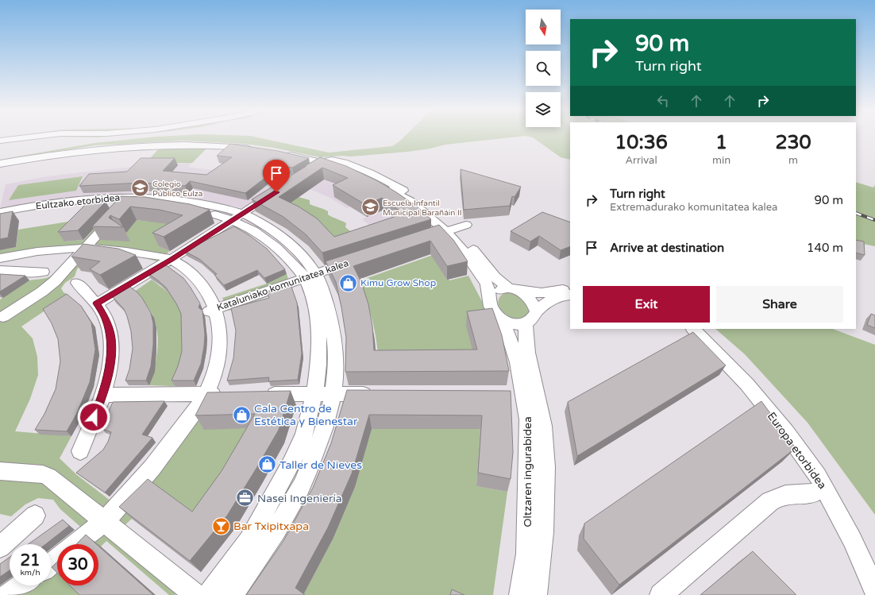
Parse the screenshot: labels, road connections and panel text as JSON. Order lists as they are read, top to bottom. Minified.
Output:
{"streets":{"street":["Eultzako etorbidea","Kataluniako komunitatea kalea","Europa etorbidea","Oltzaren ingurabidea"]},"crossings":[["Eultzako etorbidea","Kataluniako komunitatea kalea"]],"places":{"school or university":["Colegio Público Eulza","Escuela Infantil Municipal Barañáin II"],"shop":["Kimu Grow Shop","Cala Centro de Estética y Bienestar","Taller de Nieves"],"office":["Nasei Ingeniería"],"bar":["Bar Txipitxapa"]},"north":"bottom","page":{"turn":["90 m","Turn right"],"eta":["10:36","Arrival","1","min","230","m"],"list":[{"name":"Turn right","note":"Extremadurako komunitatea kalea","value":"90 m"},{"name":"Arrive at destination","value":"140 m"}],"buttons":["Exit","Share"],"speed":"21 km/h","limit":"30"}}
